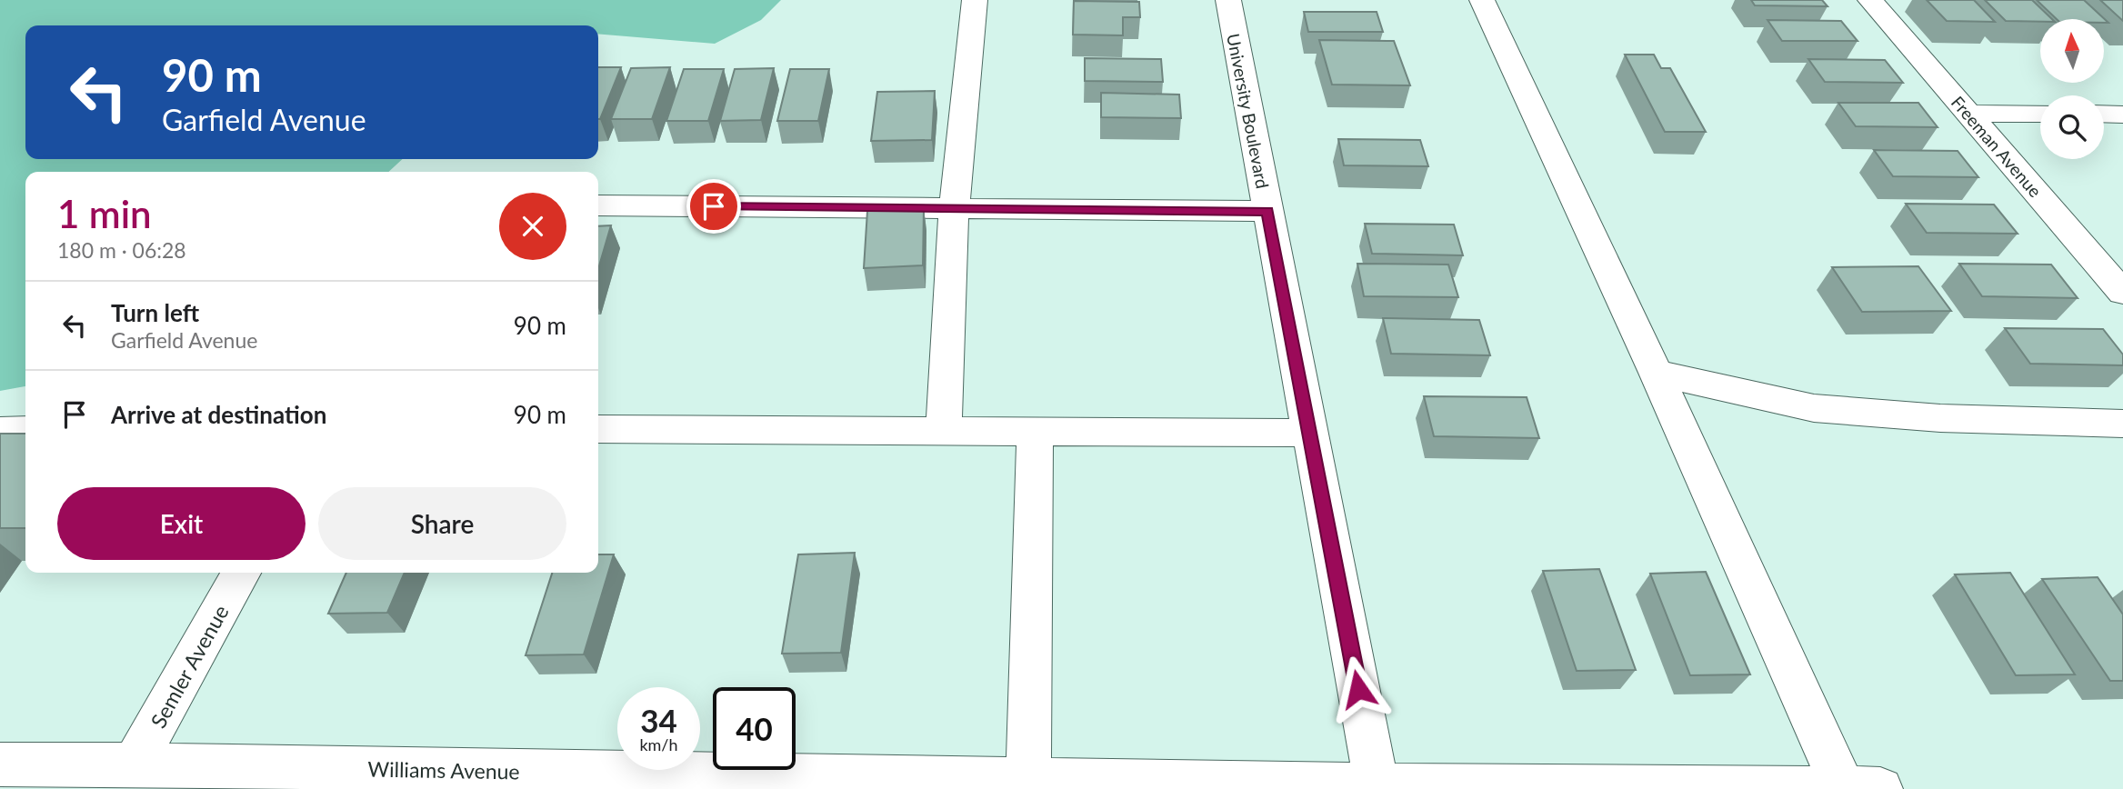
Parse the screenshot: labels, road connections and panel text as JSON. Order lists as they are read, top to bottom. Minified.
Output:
{"streets":{"street":["University Boulevard","Freeman Avenue","Semler Avenue","Williams Avenue"]},"crossings":[["University Boulevard","Williams Avenue"],["Semler Avenue","Williams Avenue"]],"north":"top","page":{"turn":["90 m","Garfield Avenue"],"heading":["1 min","180 m · 06:28"],"list":[{"name":"Turn left","note":"Garfield Avenue","value":"90 m"},{"name":"Arrive at destination","value":"90 m"}],"buttons":["Exit","Share"],"speed":"34 km/h","limit":"40"}}
